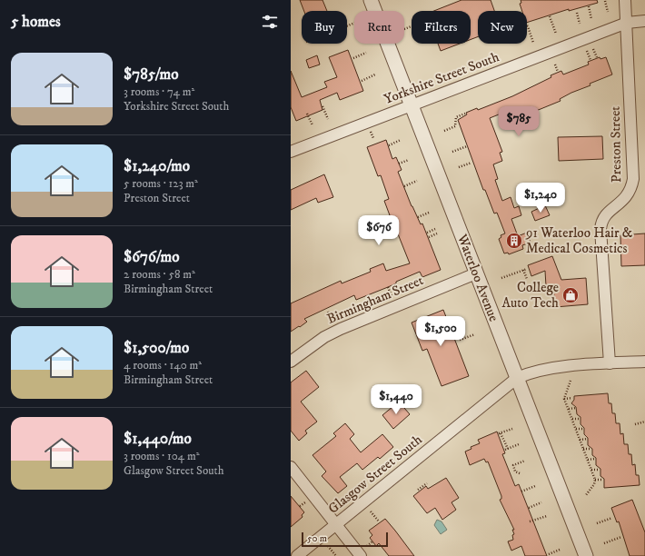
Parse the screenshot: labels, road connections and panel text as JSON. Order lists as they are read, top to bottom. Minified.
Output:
{"streets":{"street":["Yorkshire Street South","Preston Street","Waterloo Avenue","Birmingham Street","Glasgow Street South"]},"crossings":[["Yorkshire Street South","Preston Street"],["Yorkshire Street South","Waterloo Avenue"],["Preston Street","Glasgow Street South"],["Waterloo Avenue","Birmingham Street"],["Waterloo Avenue","Glasgow Street South"]],"places":{"building":["91 Waterloo Hair & Medical Cosmetics"],"shop":["College Auto Tech"]},"scale_bar":"50 m","page":{"heading":"5 homes","chip":["Buy","Rent","Filters","New"],"list":[{"name":"$785/mo","note":"3 rooms · 74 m² · Yorkshire Street South"},{"name":"$1,240/mo","note":"5 rooms · 123 m² · Preston Street"},{"name":"$676/mo","note":"2 rooms · 58 m² · Birmingham Street"},{"name":"$1,500/mo","note":"4 rooms · 140 m² · Birmingham Street"},{"name":"$1,440/mo","note":"3 rooms · 104 m² · Glasgow Street South"}],"price":["$785","$1,240","$676","$1,500","$1,440"],"scale":"50 m"}}
